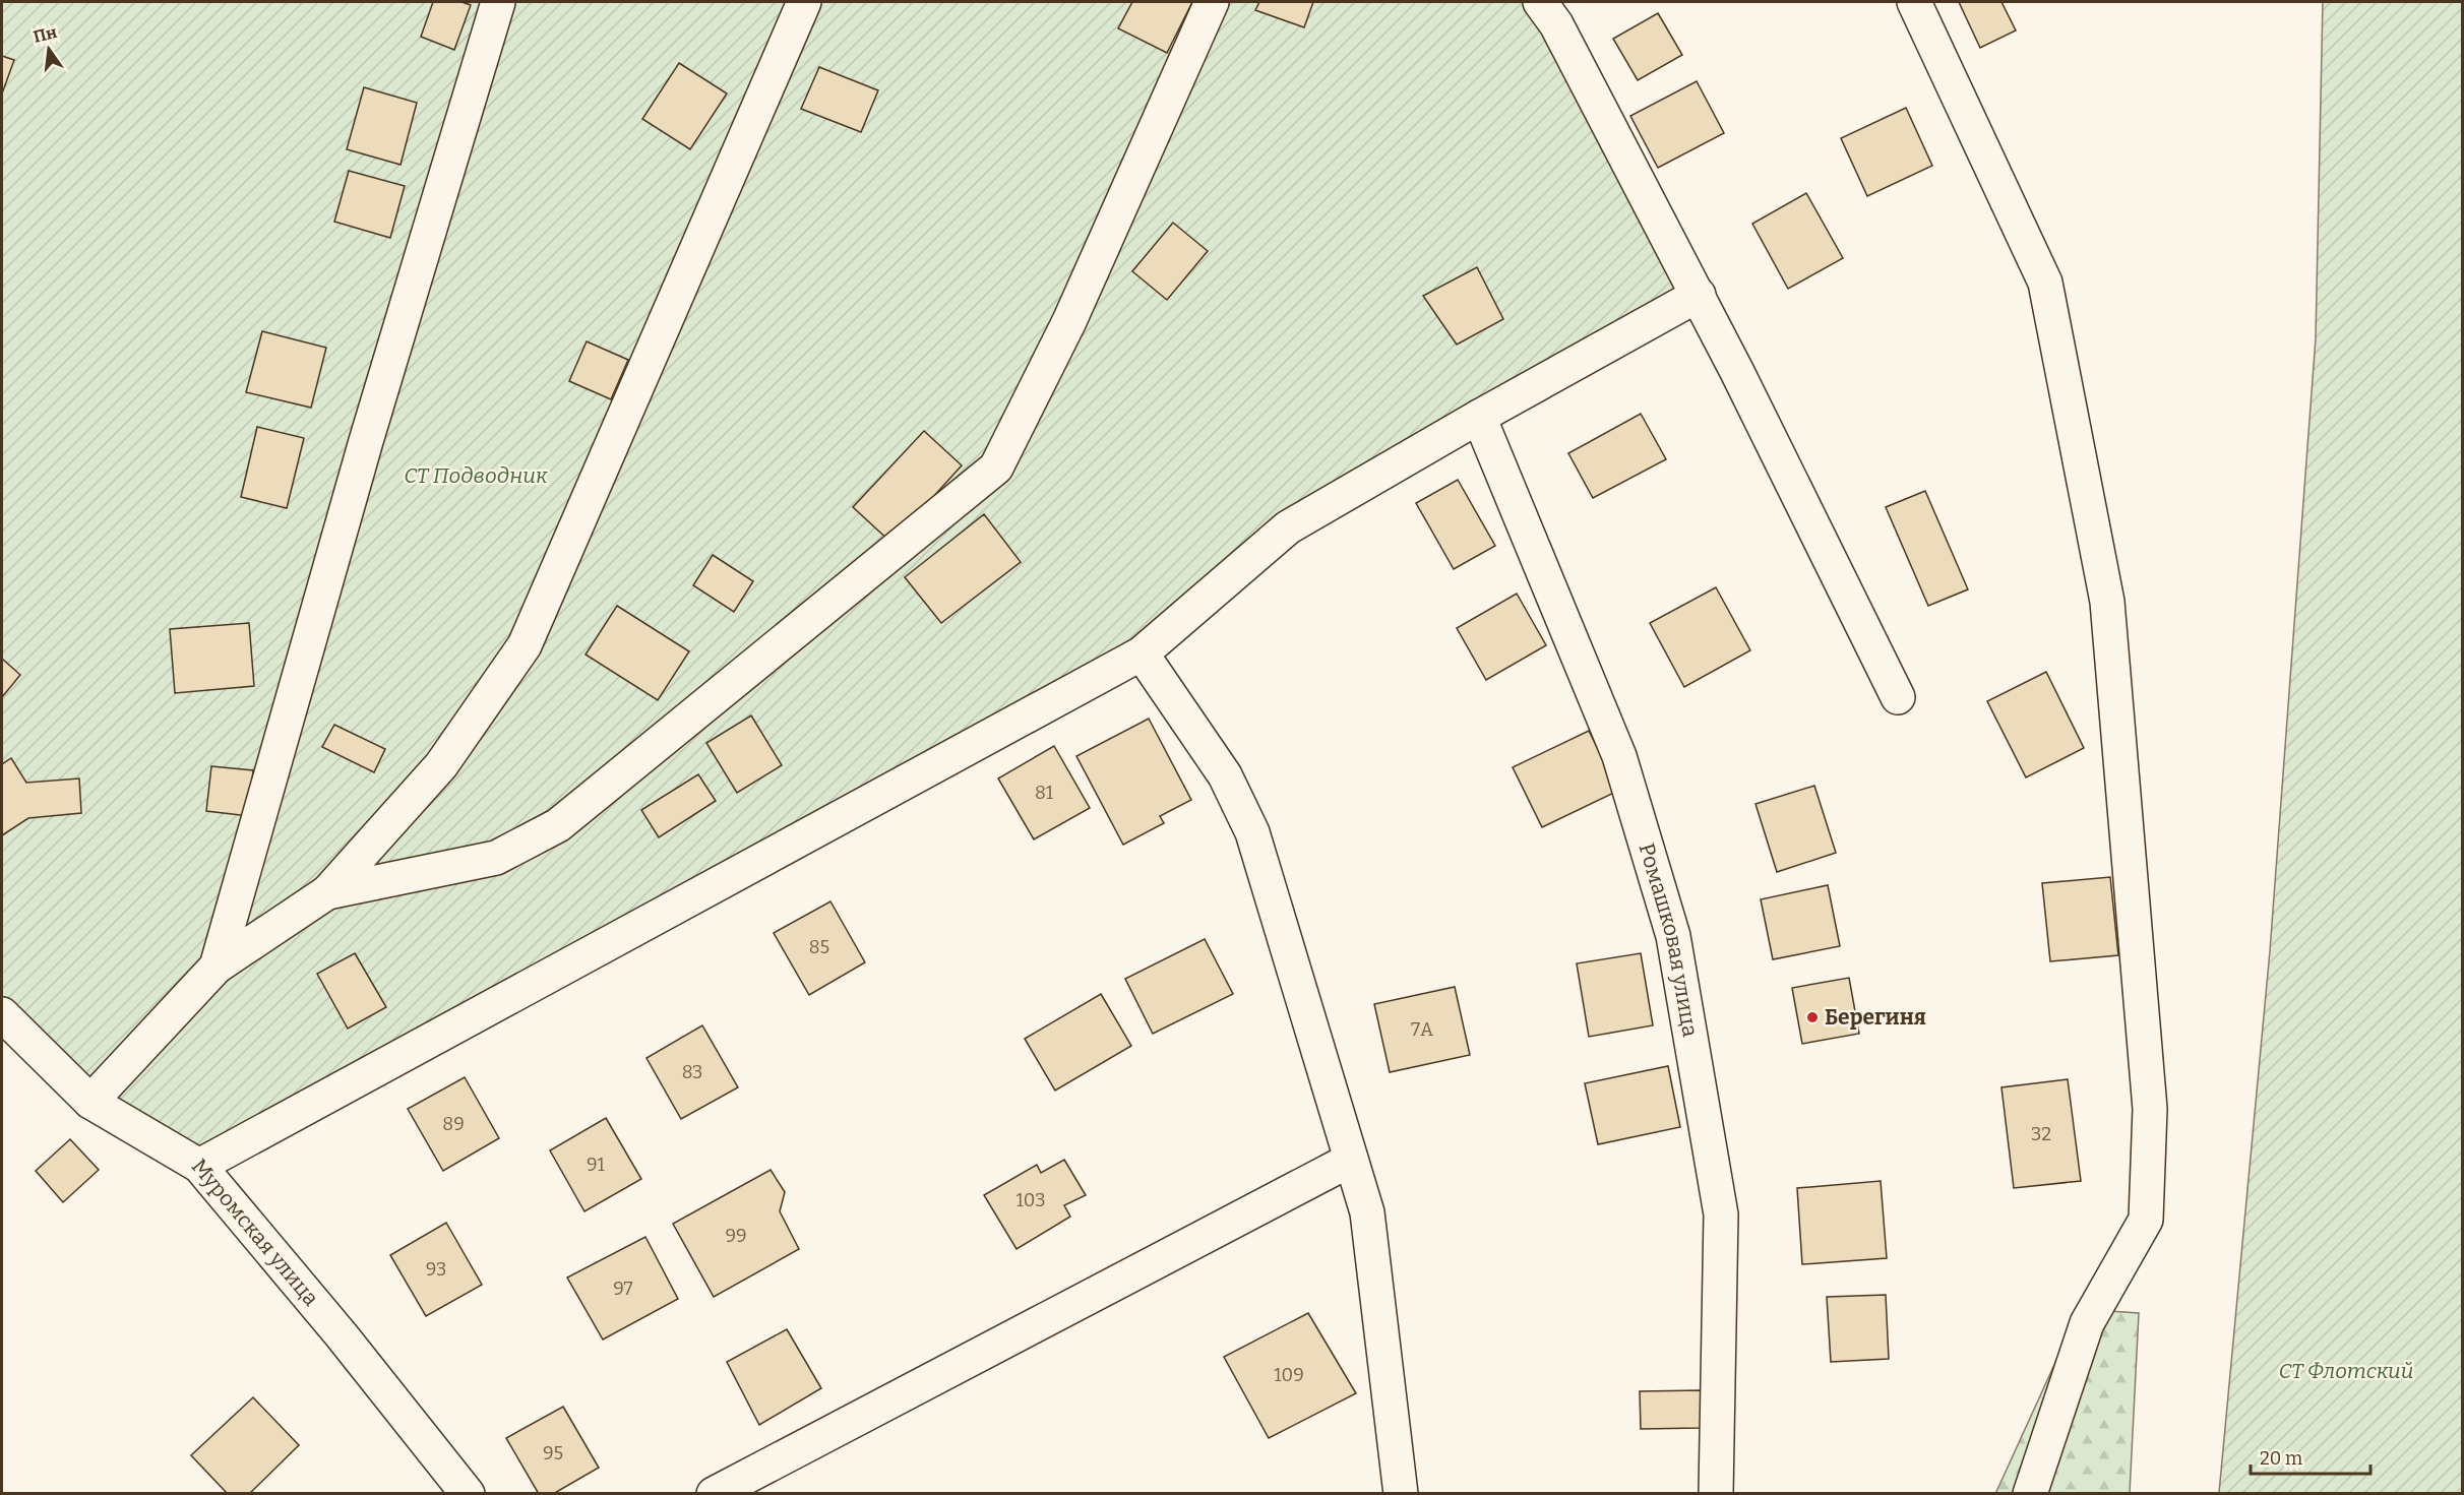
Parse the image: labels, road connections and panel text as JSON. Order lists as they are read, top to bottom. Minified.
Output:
{"streets":{"street":["Ромашковая улица","Муромская улица"]},"parks":["СТ Подводник","СТ Флотский"],"places":["Берегиня"],"house_numbers":["81","85","7А","83","89","32","91","103","99","93","97","109","95"],"scale_bar":"20 m","north":"top"}
